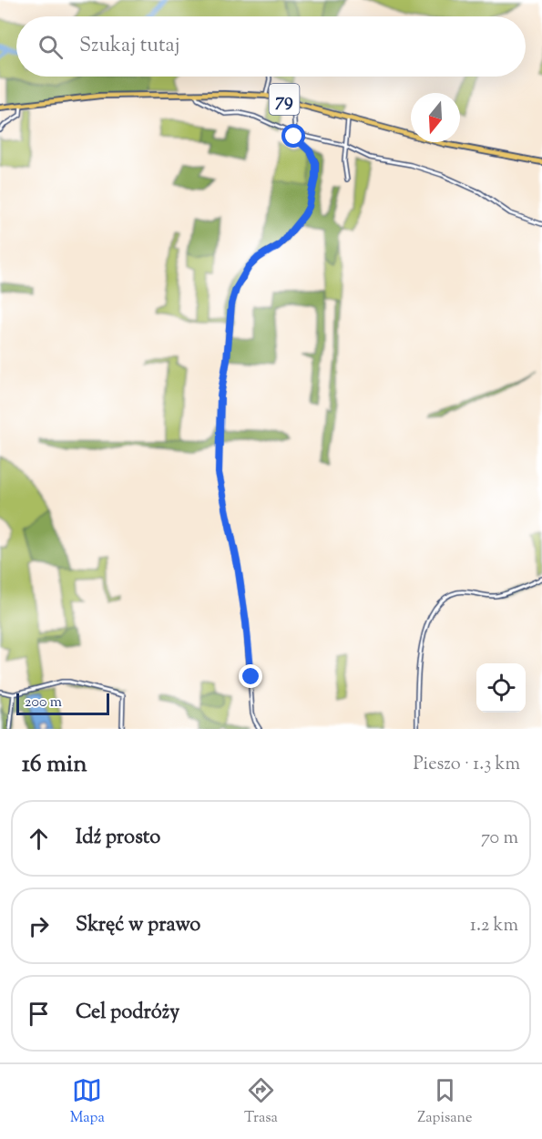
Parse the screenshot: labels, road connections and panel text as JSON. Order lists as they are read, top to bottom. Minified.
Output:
{"streets":{"main road":["79"]},"scale_bar":"200 m","north":"bottom","page":{"search":"Szukaj tutaj","scale":"200 m","heading":["16 min","Pieszo · 1.3 km"],"list":[["Idź prosto","70 m"],["Skręć w prawo","1.2 km"],"Cel podróży"],"nav":["Mapa","Trasa","Zapisane"]}}
